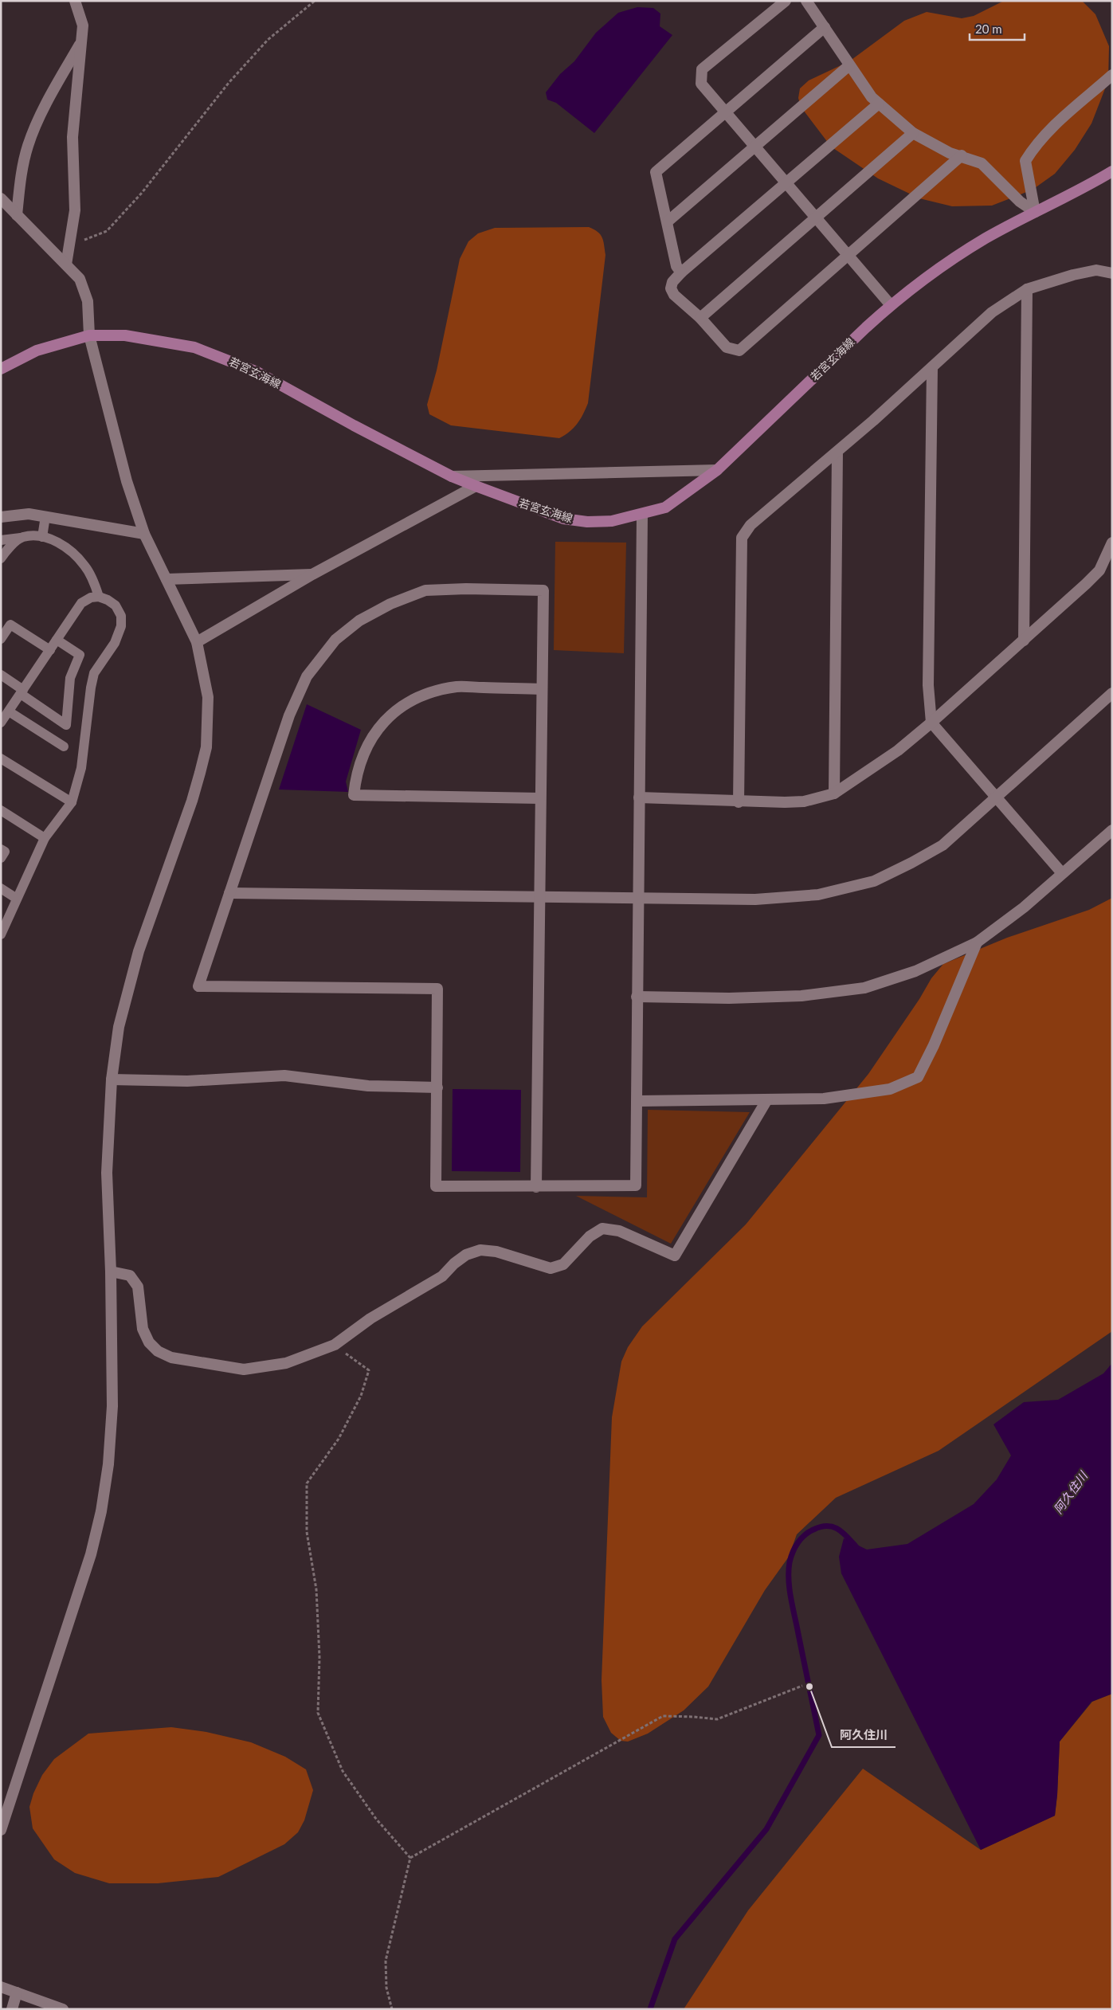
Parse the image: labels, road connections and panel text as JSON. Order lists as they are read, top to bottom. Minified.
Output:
{"streets":{"main road":["若宮玄海線"]},"water":["阿久住川"],"places":["阿久住川"],"scale_bar":"20 m"}
